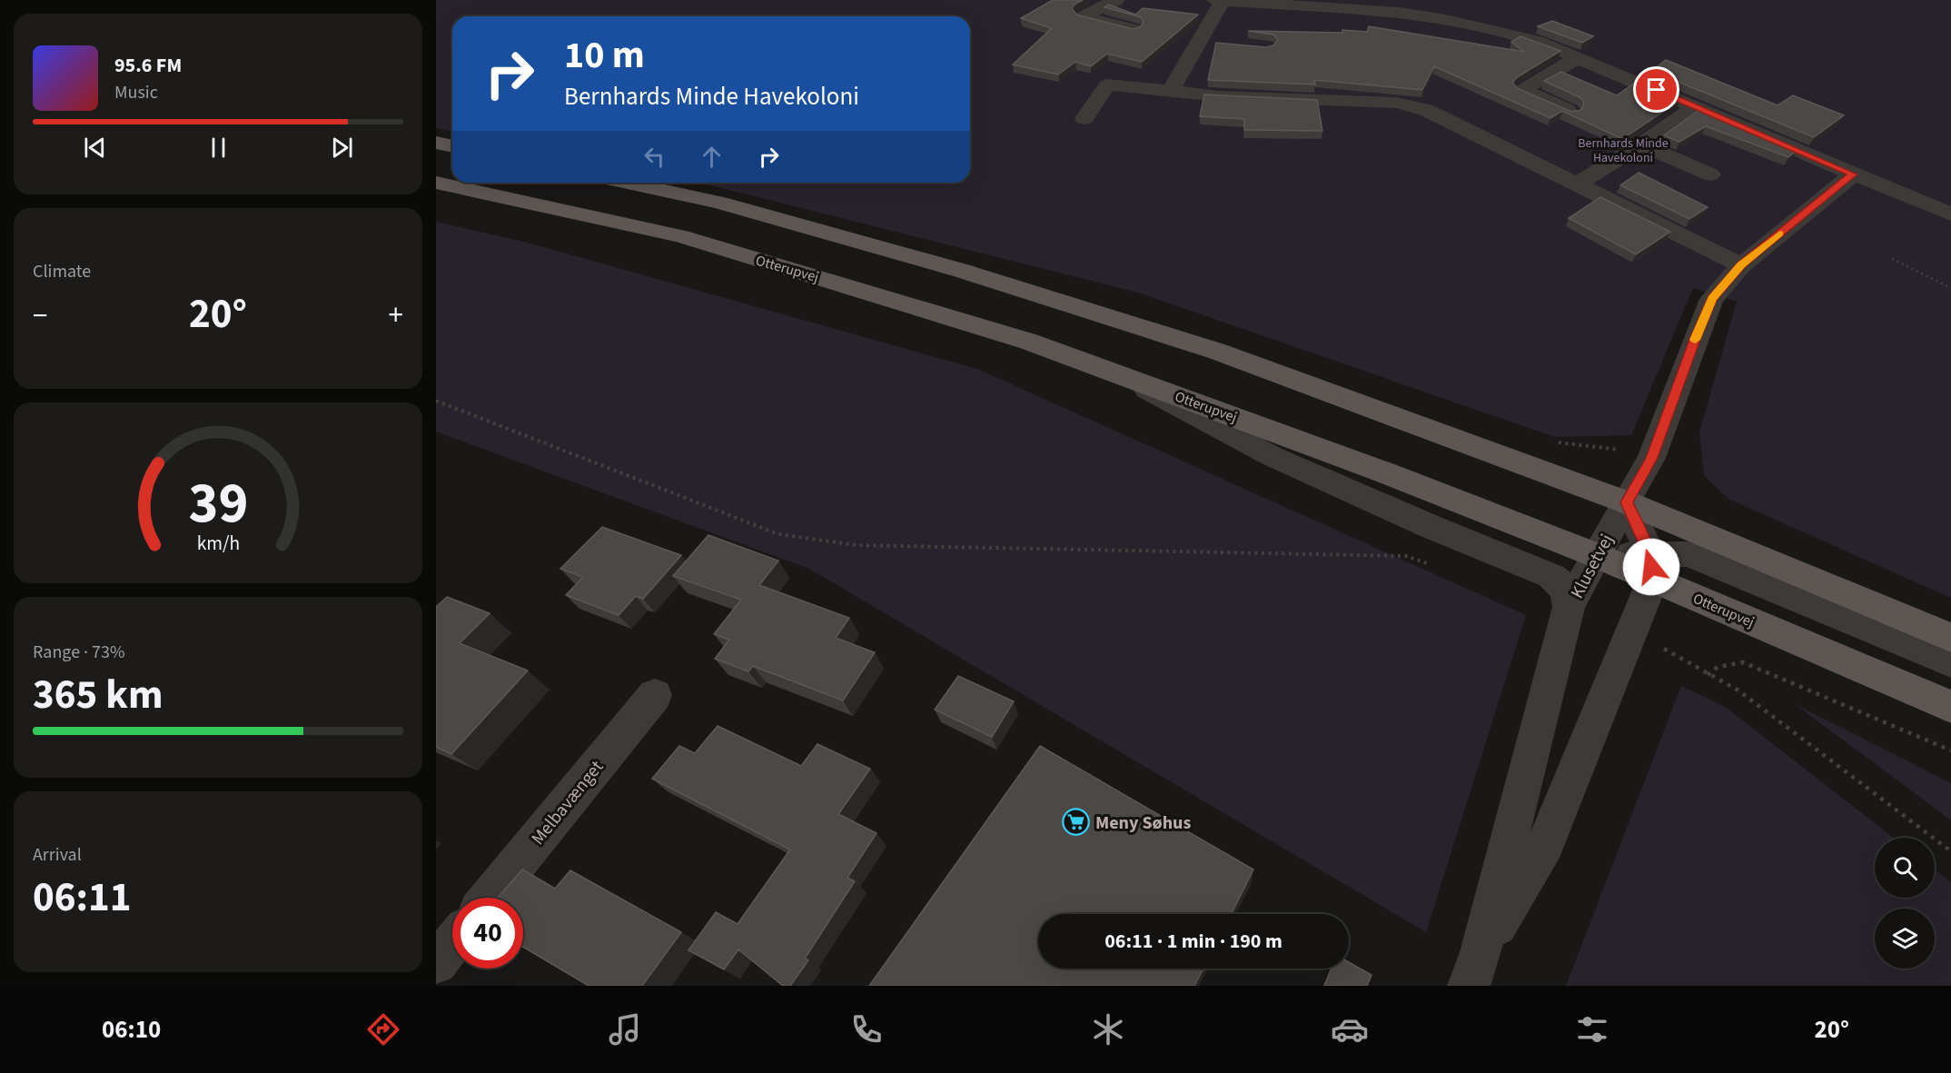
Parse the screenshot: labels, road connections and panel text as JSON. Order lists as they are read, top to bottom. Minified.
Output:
{"streets":{"main road":["Otterupvej"],"street":["Klusetvej","Melbavænget"]},"crossings":[["Otterupvej","Klusetvej"]],"parks":["Bernhards Minde Havekoloni"],"places":{"supermarket":["Meny Søhus"]},"page":{"turn":["10 m","Bernhards Minde Havekoloni"],"song":["95.6 FM","Music"],"tile":["Climate",["Range · 73%","365 km"],["Arrival","06:11"]],"heat":["−","20°","+"],"limit":"40","trip":"06:11 · 1 min · 190 m","tabs":["06:10","20°"],"gauge":["39","km/h"]}}
